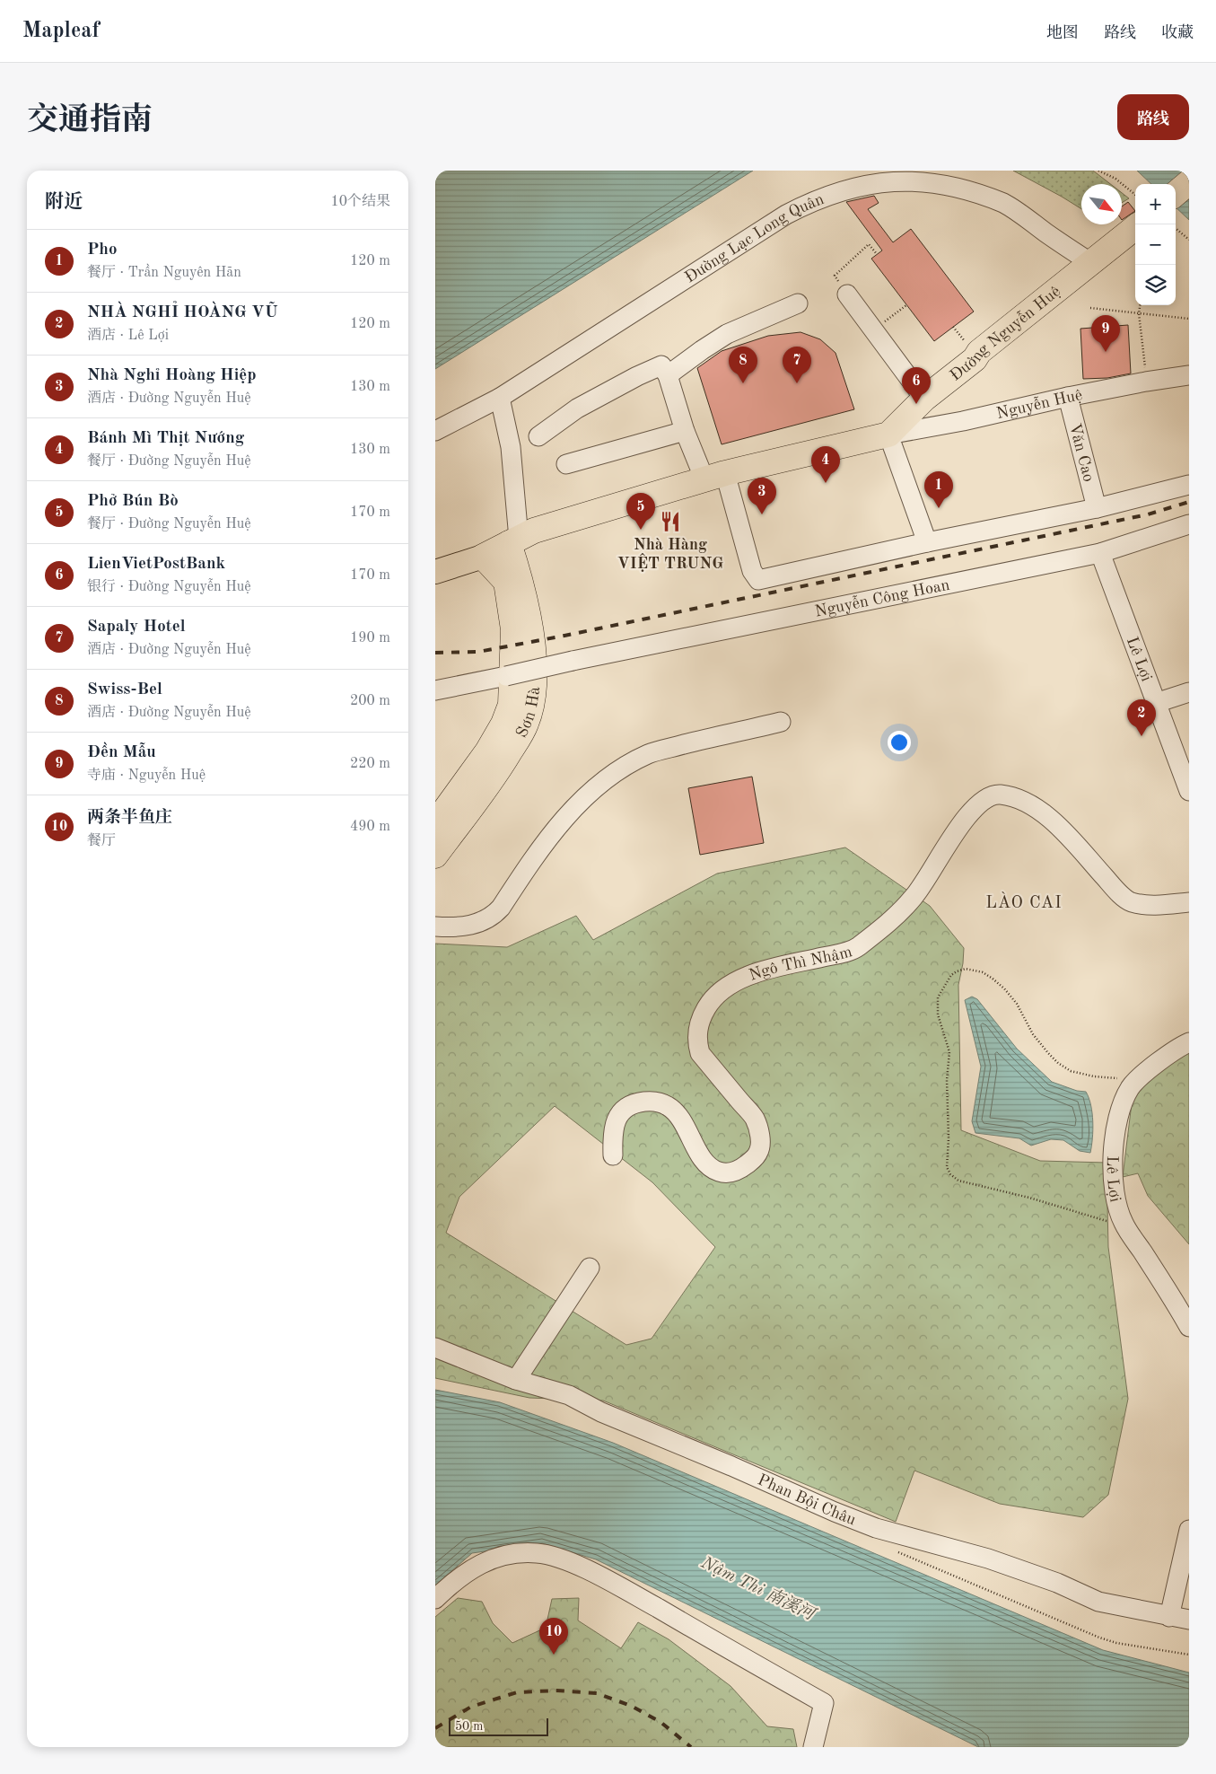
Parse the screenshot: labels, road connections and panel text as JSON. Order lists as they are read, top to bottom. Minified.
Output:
{"streets":{"highway":["Đường Nguyễn Huệ","Sơn Hà"],"street":["Đường Lạc Long Quân","Nguyễn Huệ","Văn Cao","Nguyễn Công Hoan","Lê Lợi","Ngô Thì Nhậm","Phan Bội Châu"]},"crossings":[["Đường Lạc Long Quân","Đường Nguyễn Huệ"],["Đường Nguyễn Huệ","Nguyễn Huệ"],["Nguyễn Huệ","Văn Cao"],["Nguyễn Công Hoan","Lê Lợi"]],"districts":["LÀO CAI"],"water":["Nậm Thi 南溪河"],"places":{"restaurant":["Nhà Hàng VIỆT TRUNG"]},"scale_bar":"50 m","north":"bottom right","page":{"header":"Mapleaf","nav":["地图","路线","收藏"],"title":"交通指南","buttons":"路线","heading":["附近","10个结果"],"map_buttons":["+","−"],"list":[{"mark":"1","name":"Pho","note":"餐厅 · Trần Nguyên Hãn","value":"120 m"},{"mark":"2","name":"NHÀ NGHỈ HOÀNG VŨ","note":"酒店 · Lê Lợi","value":"120 m"},{"mark":"3","name":"Nhà Nghỉ Hoàng Hiệp","note":"酒店 · Đường Nguyễn Huệ","value":"130 m"},{"mark":"4","name":"Bánh Mì Thịt Nướng","note":"餐厅 · Đường Nguyễn Huệ","value":"130 m"},{"mark":"5","name":"Phở Bún Bò","note":"餐厅 · Đường Nguyễn Huệ","value":"170 m"},{"mark":"6","name":"LienVietPostBank","note":"银行 · Đường Nguyễn Huệ","value":"170 m"},{"mark":"7","name":"Sapaly Hotel","note":"酒店 · Đường Nguyễn Huệ","value":"190 m"},{"mark":"8","name":"Swiss-Bel","note":"酒店 · Đường Nguyễn Huệ","value":"200 m"},{"mark":"9","name":"Đền Mẫu","note":"寺庙 · Nguyễn Huệ","value":"220 m"},{"mark":"10","name":"两条半鱼庄","note":"餐厅","value":"490 m"}],"pins":["9","7","8","6","4","1","3","5","2","10"],"scale":"50 m"}}
